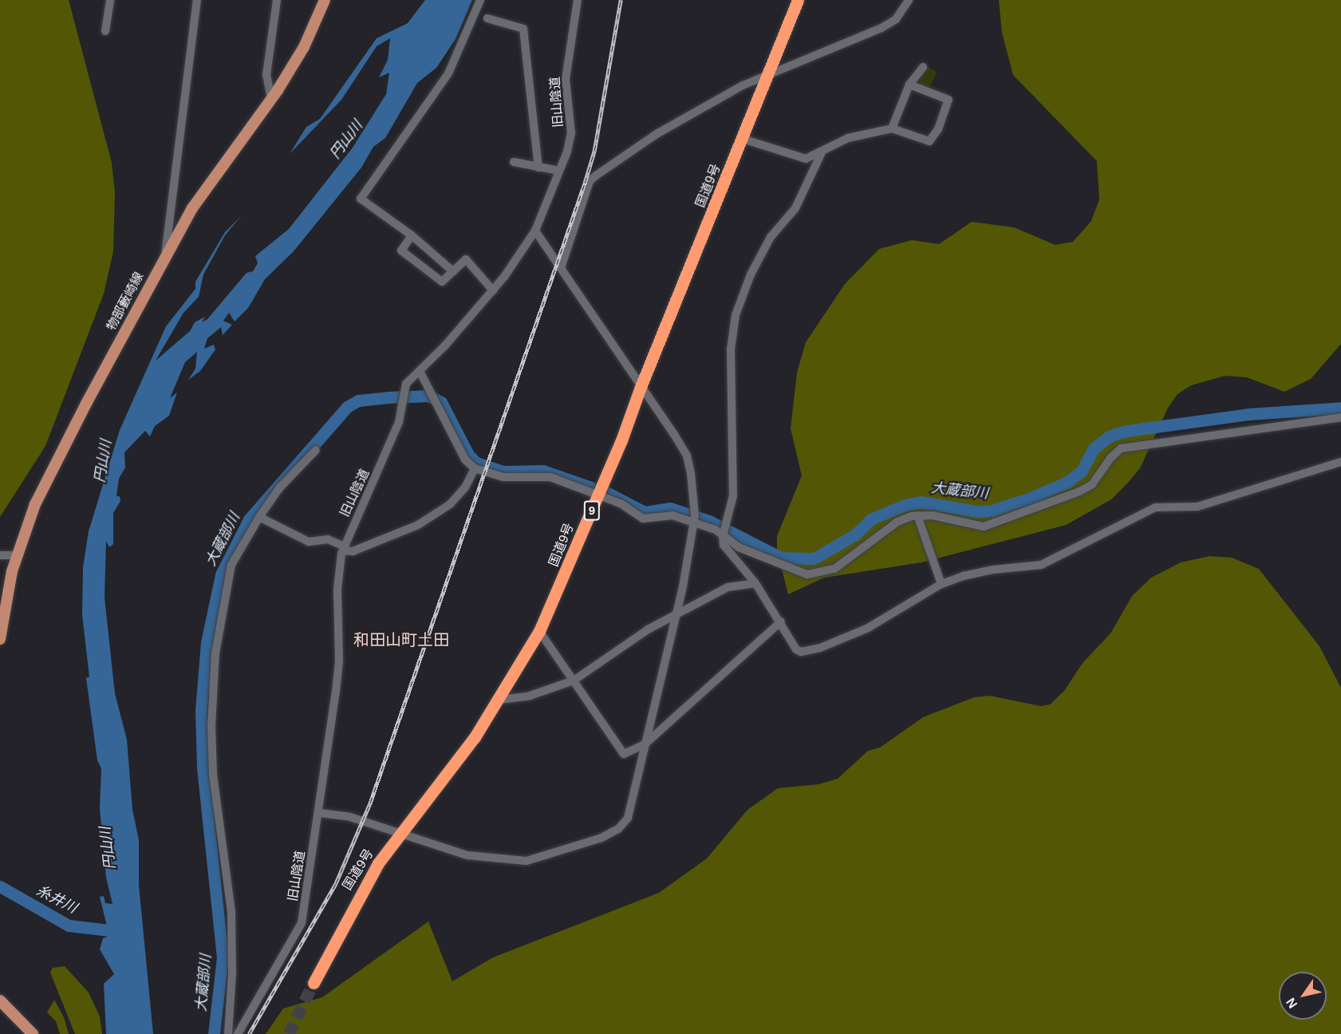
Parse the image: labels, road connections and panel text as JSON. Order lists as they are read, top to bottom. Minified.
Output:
{"streets":{"highway":["国道9号","9"],"main road":["物部藪崎線"],"street":["旧山陰道"]},"districts":["和田山町土田"],"water":["円山川","大蔵部川","糸井川"],"north":"bottom left"}
